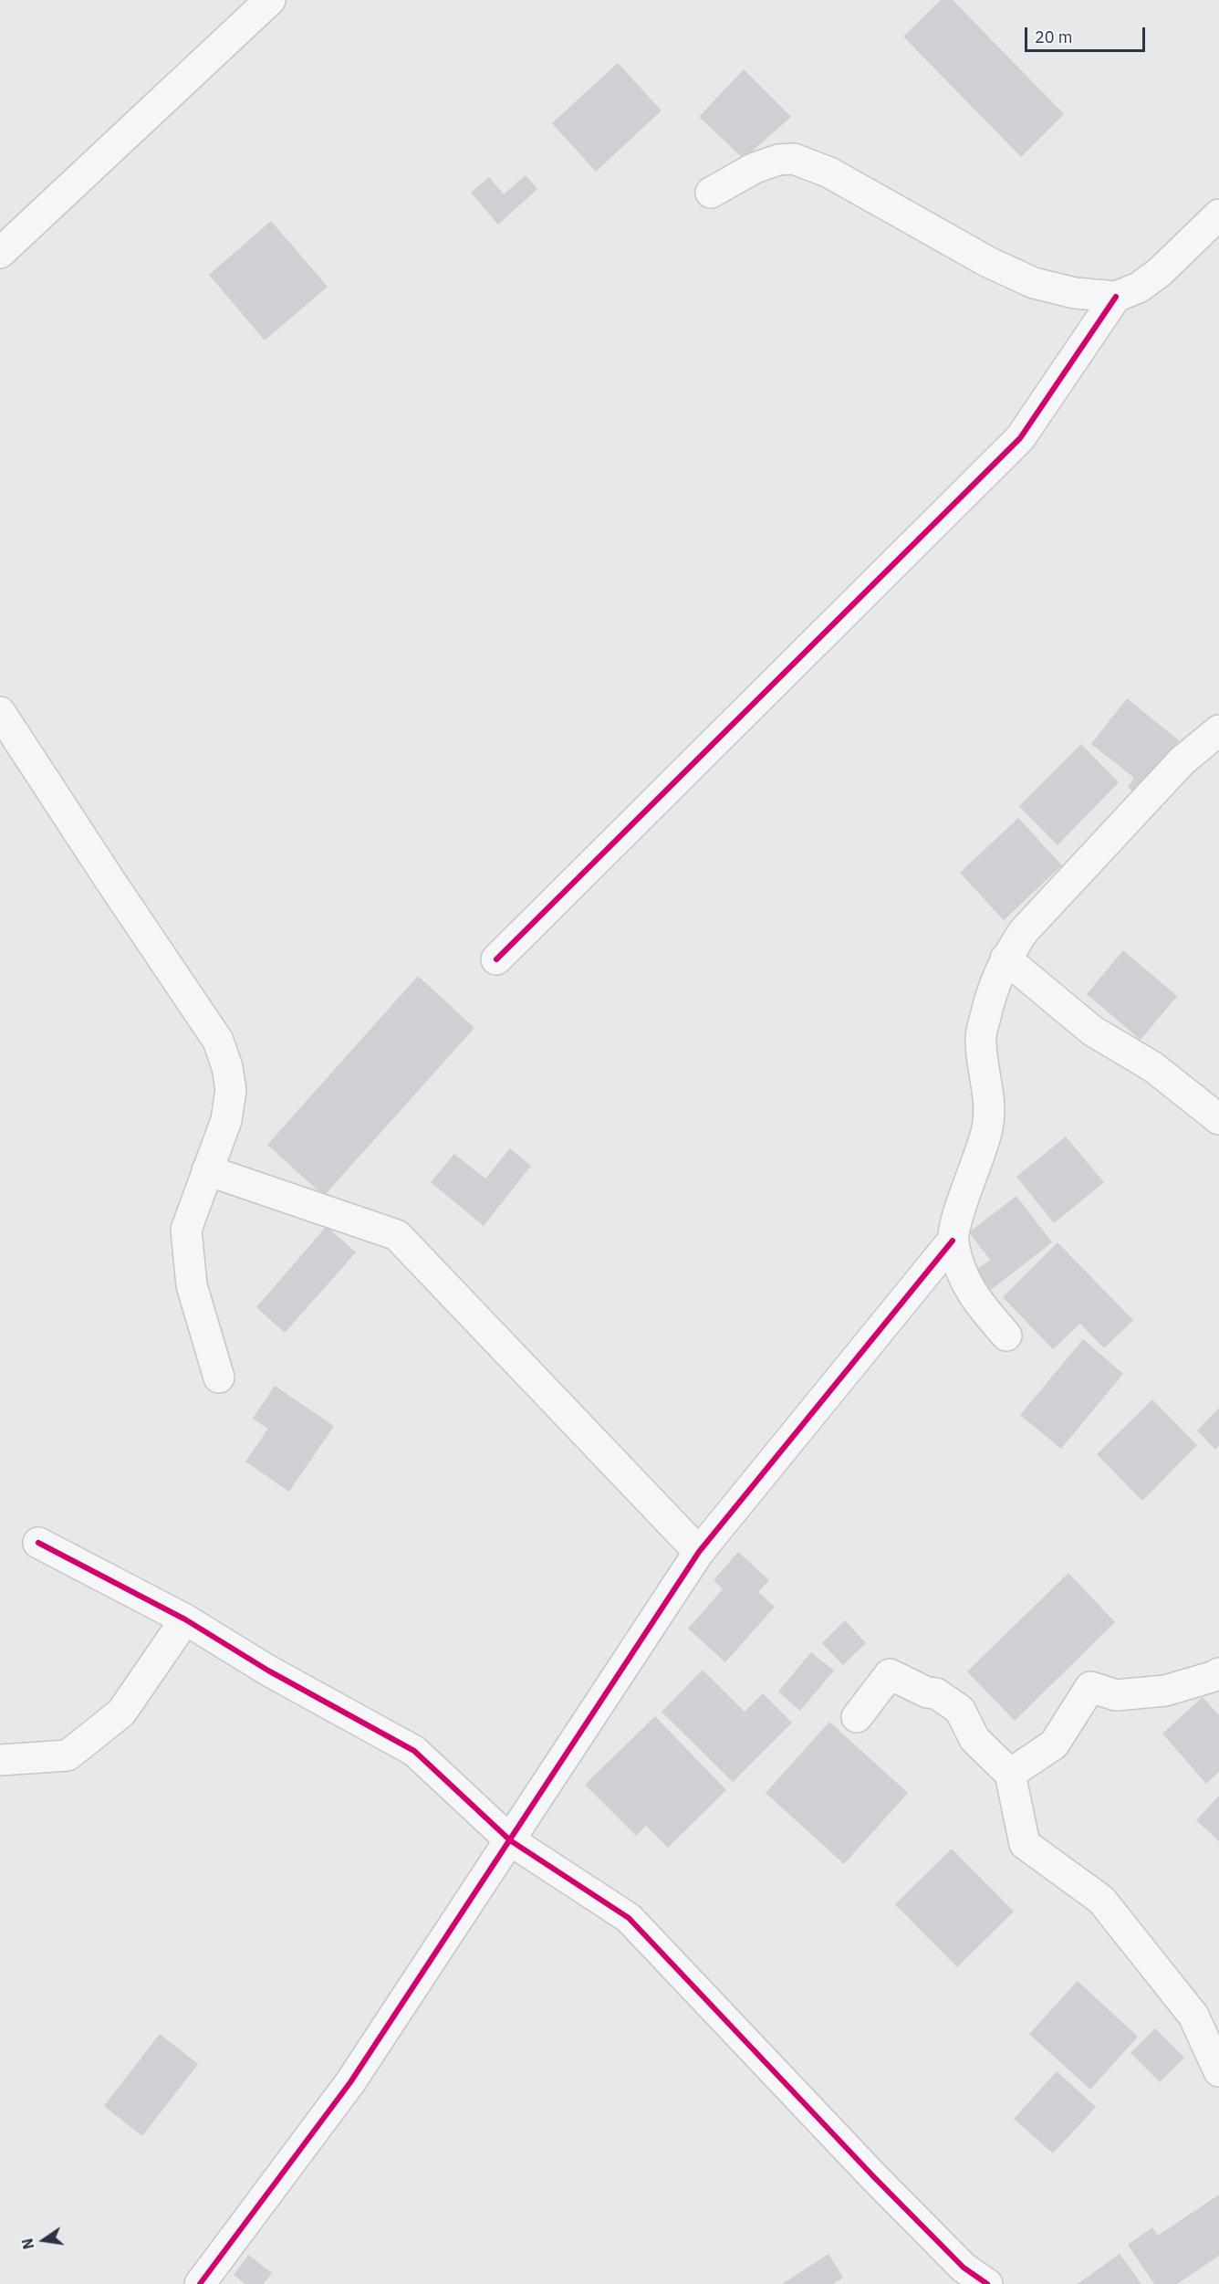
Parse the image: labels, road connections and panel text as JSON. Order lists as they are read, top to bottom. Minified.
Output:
{"scale_bar":"20 m","north":"left"}
